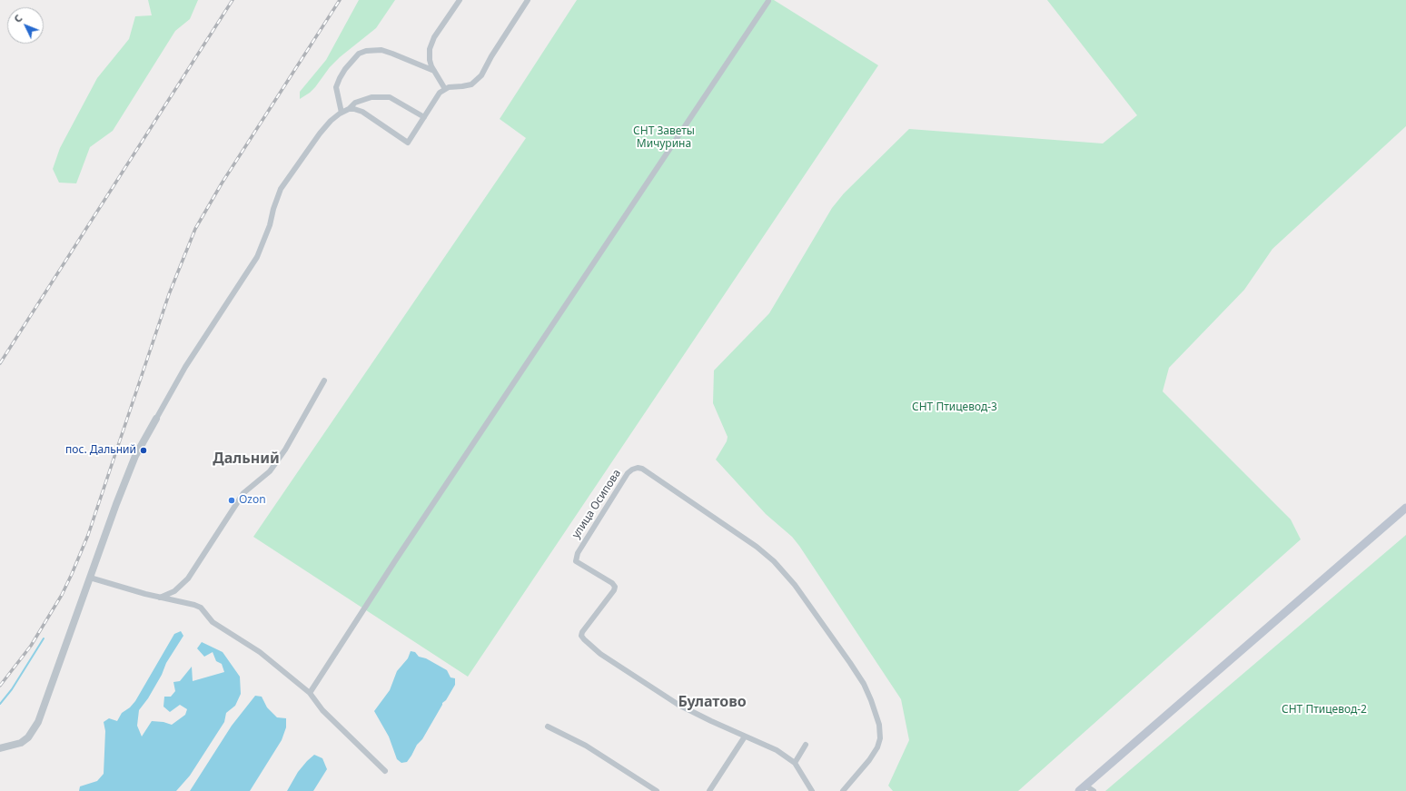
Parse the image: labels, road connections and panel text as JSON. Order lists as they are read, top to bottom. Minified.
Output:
{"streets":{"street":["улица Осипова"]},"districts":["Дальний","Булатово"],"parks":["СНТ Заветы Мичурина","СНТ Птицевод-3","СНТ Птицевод-2"],"places":["пос. Дальний","Ozon"],"north":"top left"}
